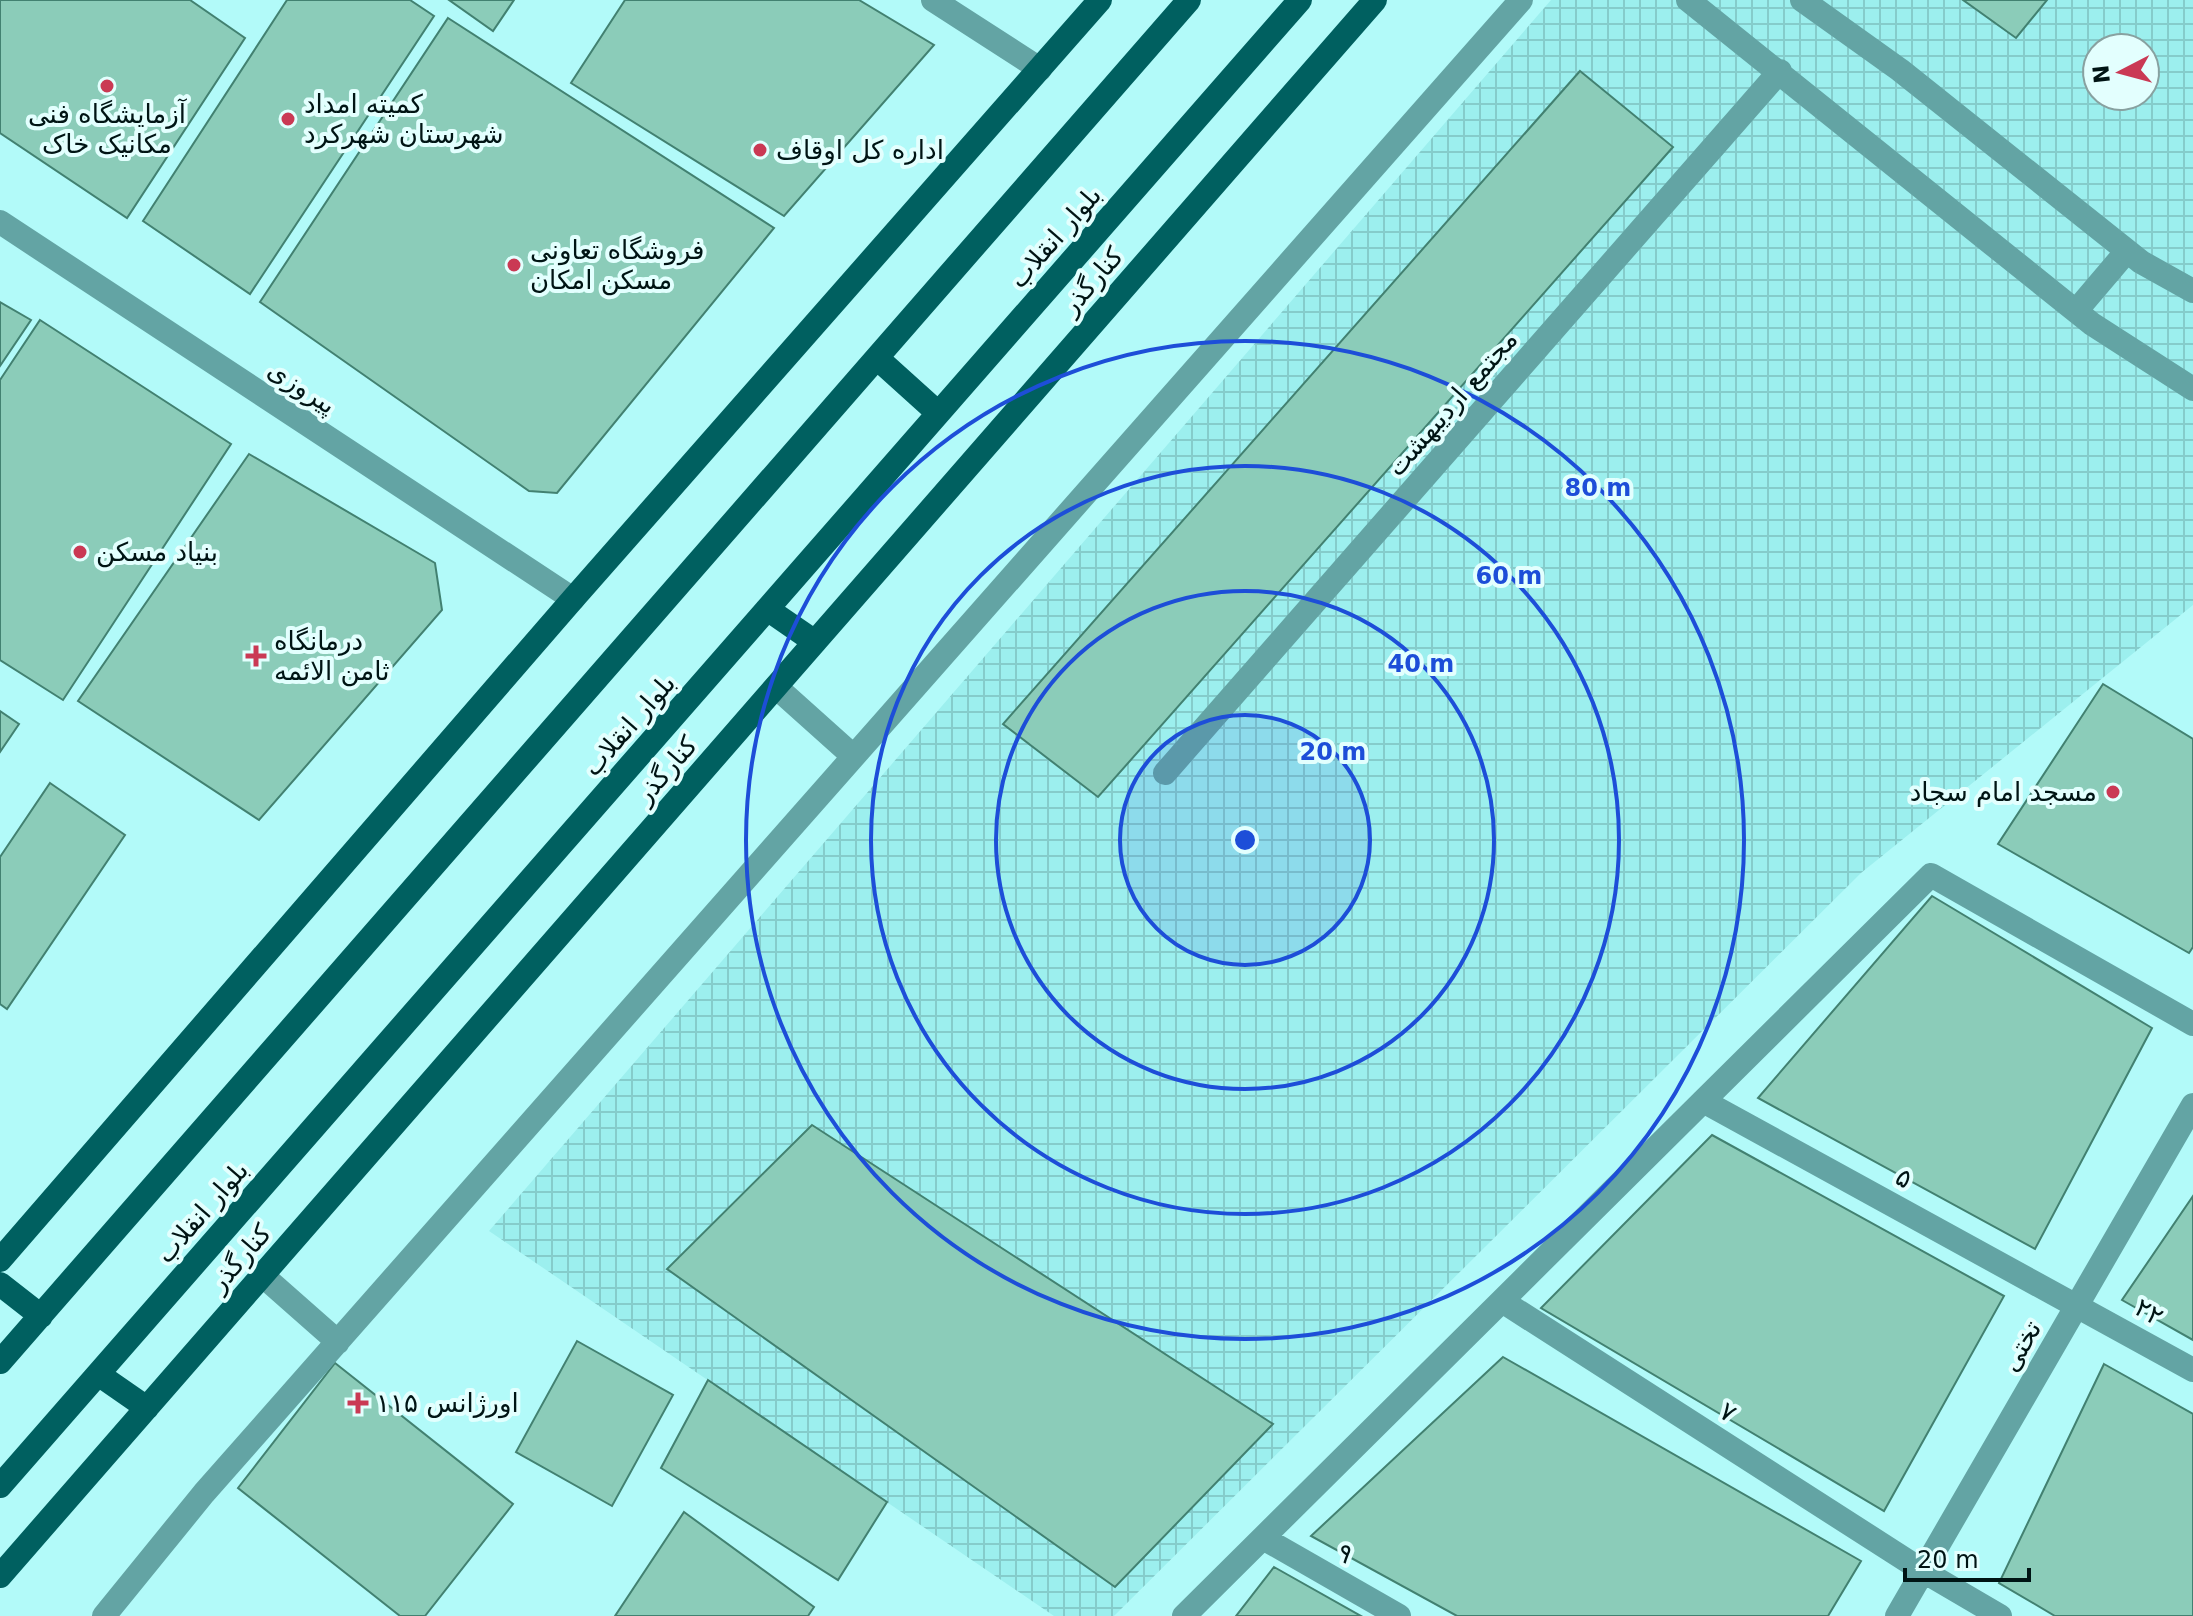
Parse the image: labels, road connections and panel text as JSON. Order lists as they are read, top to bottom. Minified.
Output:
{"streets":{"main road":["بلوار انقلاب","کنارگذر"],"street":["پیروزی","مجتمع اردیبهشت","۵","۲۲","تختی","۷","۹"]},"crossings":[["۵","۲۲"],["۵","تختی"],["۲۲","تختی"],["تختی","۷"]],"places":{"other":["آزمایشگاه فنی مکانیک خاک","کمیته امداد شهرستان شهرکرد","اداره کل اوقاف","فروشگاه تعاونی مسکن امکان","بنیاد مسکن","مسجد امام سجاد"],"health":["درمانگاه ثامن الائمه","اورژانس ۱۱۵"]},"scale_bar":"20 m","north":"left","rings":["80 m","60 m","40 m","20 m"]}
